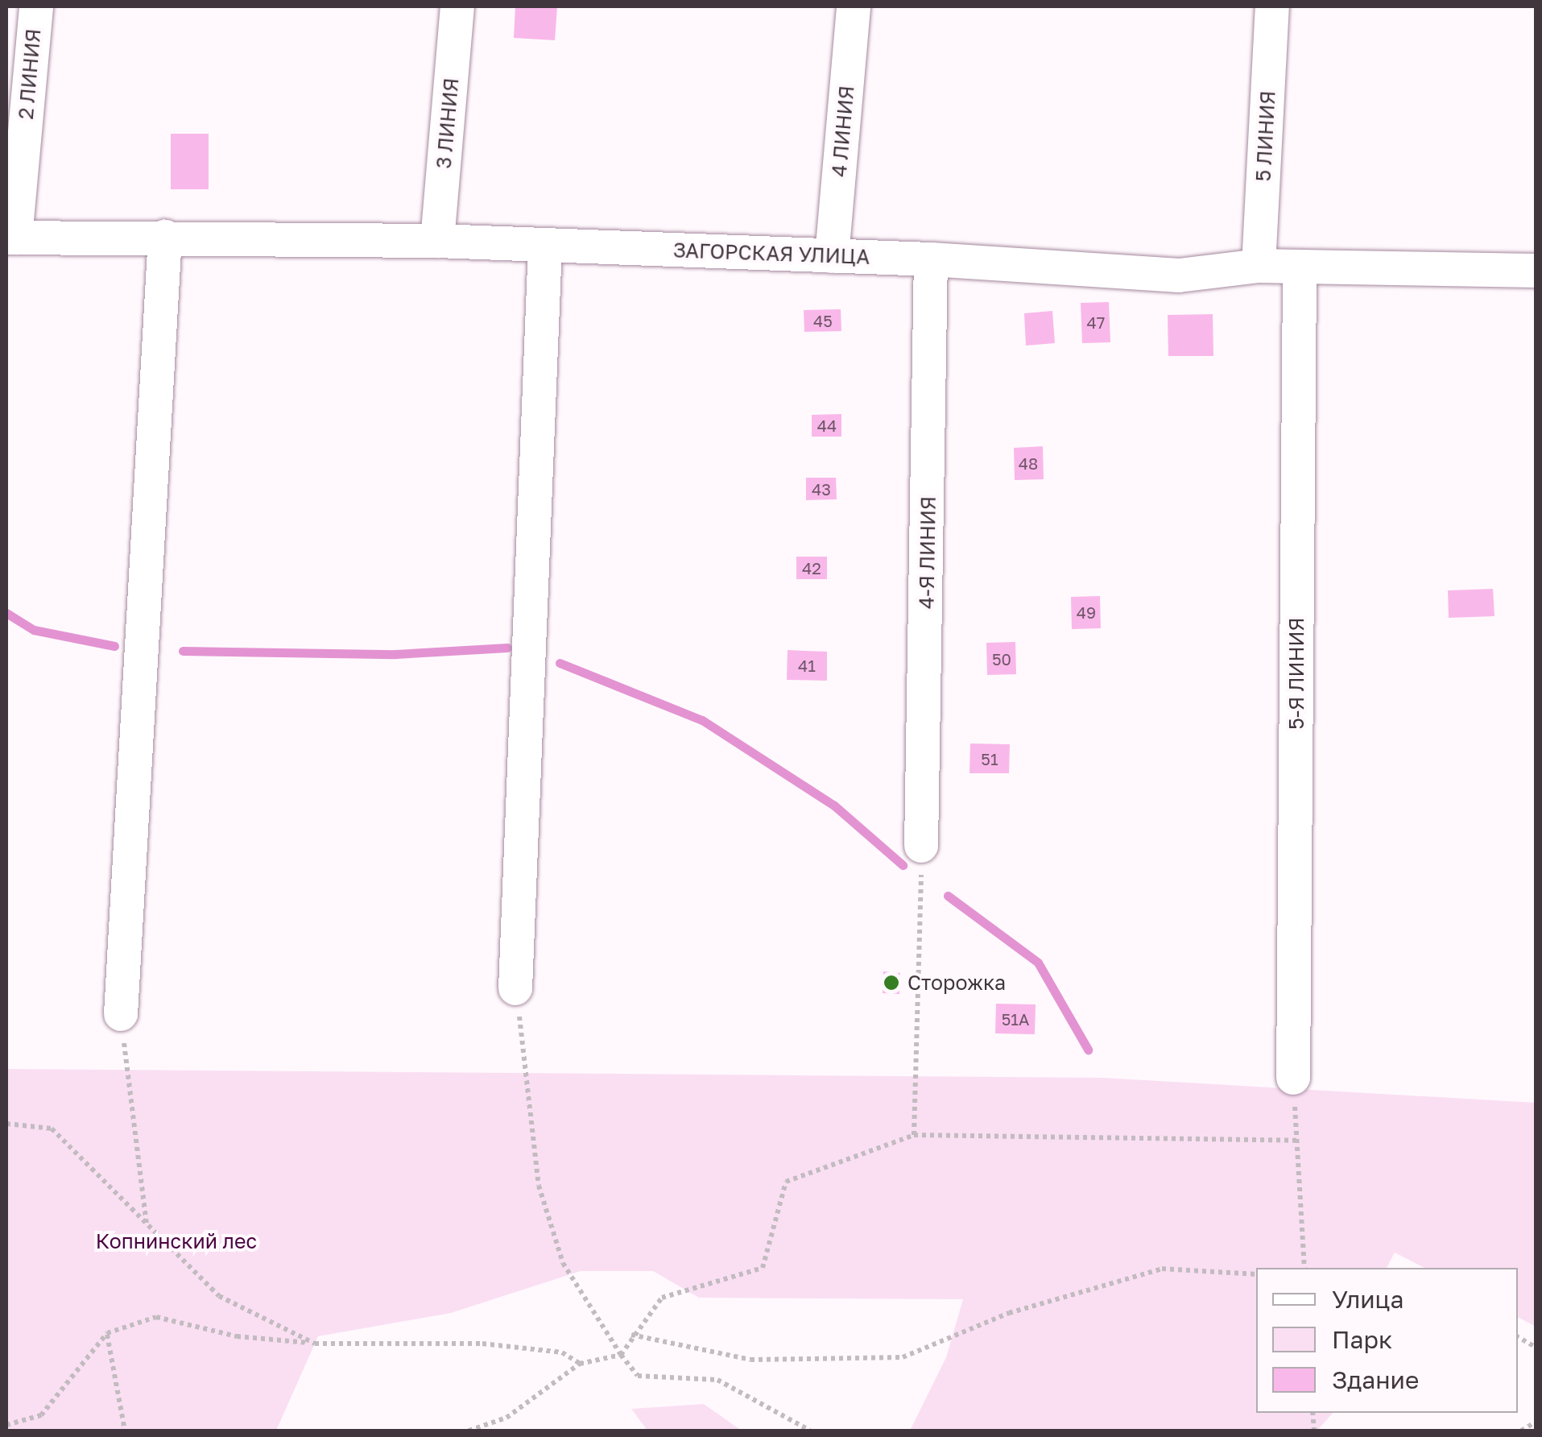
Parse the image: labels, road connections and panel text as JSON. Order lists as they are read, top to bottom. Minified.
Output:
{"streets":{"street":["2 ЛИНИЯ","3 ЛИНИЯ","4 ЛИНИЯ","5 ЛИНИЯ","ЗАГОРСКАЯ УЛИЦА","4-Я ЛИНИЯ","5-Я ЛИНИЯ"]},"crossings":[["2 ЛИНИЯ","ЗАГОРСКАЯ УЛИЦА"],["3 ЛИНИЯ","ЗАГОРСКАЯ УЛИЦА"],["4 ЛИНИЯ","ЗАГОРСКАЯ УЛИЦА"],["5 ЛИНИЯ","ЗАГОРСКАЯ УЛИЦА"],["ЗАГОРСКАЯ УЛИЦА","4-Я ЛИНИЯ"],["ЗАГОРСКАЯ УЛИЦА","5-Я ЛИНИЯ"]],"parks":["Копнинский лес"],"places":["Сторожка"],"house_numbers":["45","47","44","48","43","42","49","50","41","51","51А"],"legend":["Улица","Парк","Здание"]}
